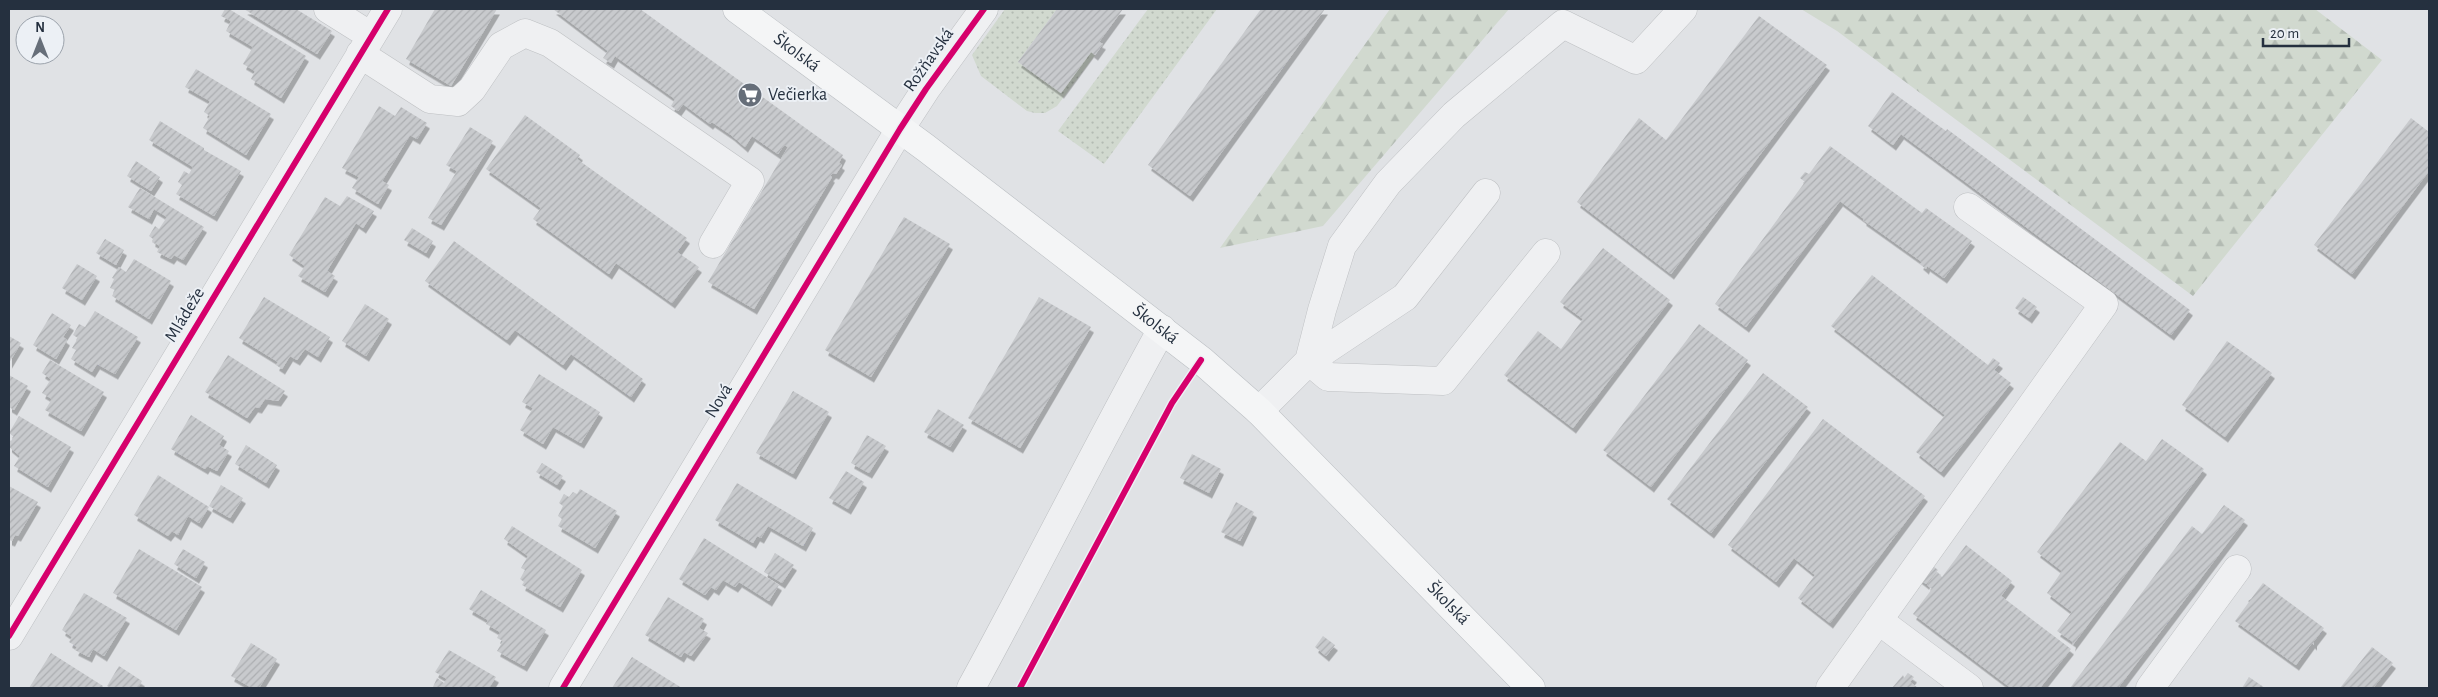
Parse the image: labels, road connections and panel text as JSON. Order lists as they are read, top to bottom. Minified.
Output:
{"streets":{"main road":["Školská"],"street":["Rožňavská","Mládeže","Nová"]},"crossings":[["Školská","Rožňavská"],["Školská","Nová"],["Rožňavská","Nová"]],"places":{"supermarket":["Večierka"]},"scale_bar":"20 m","north":"top"}
